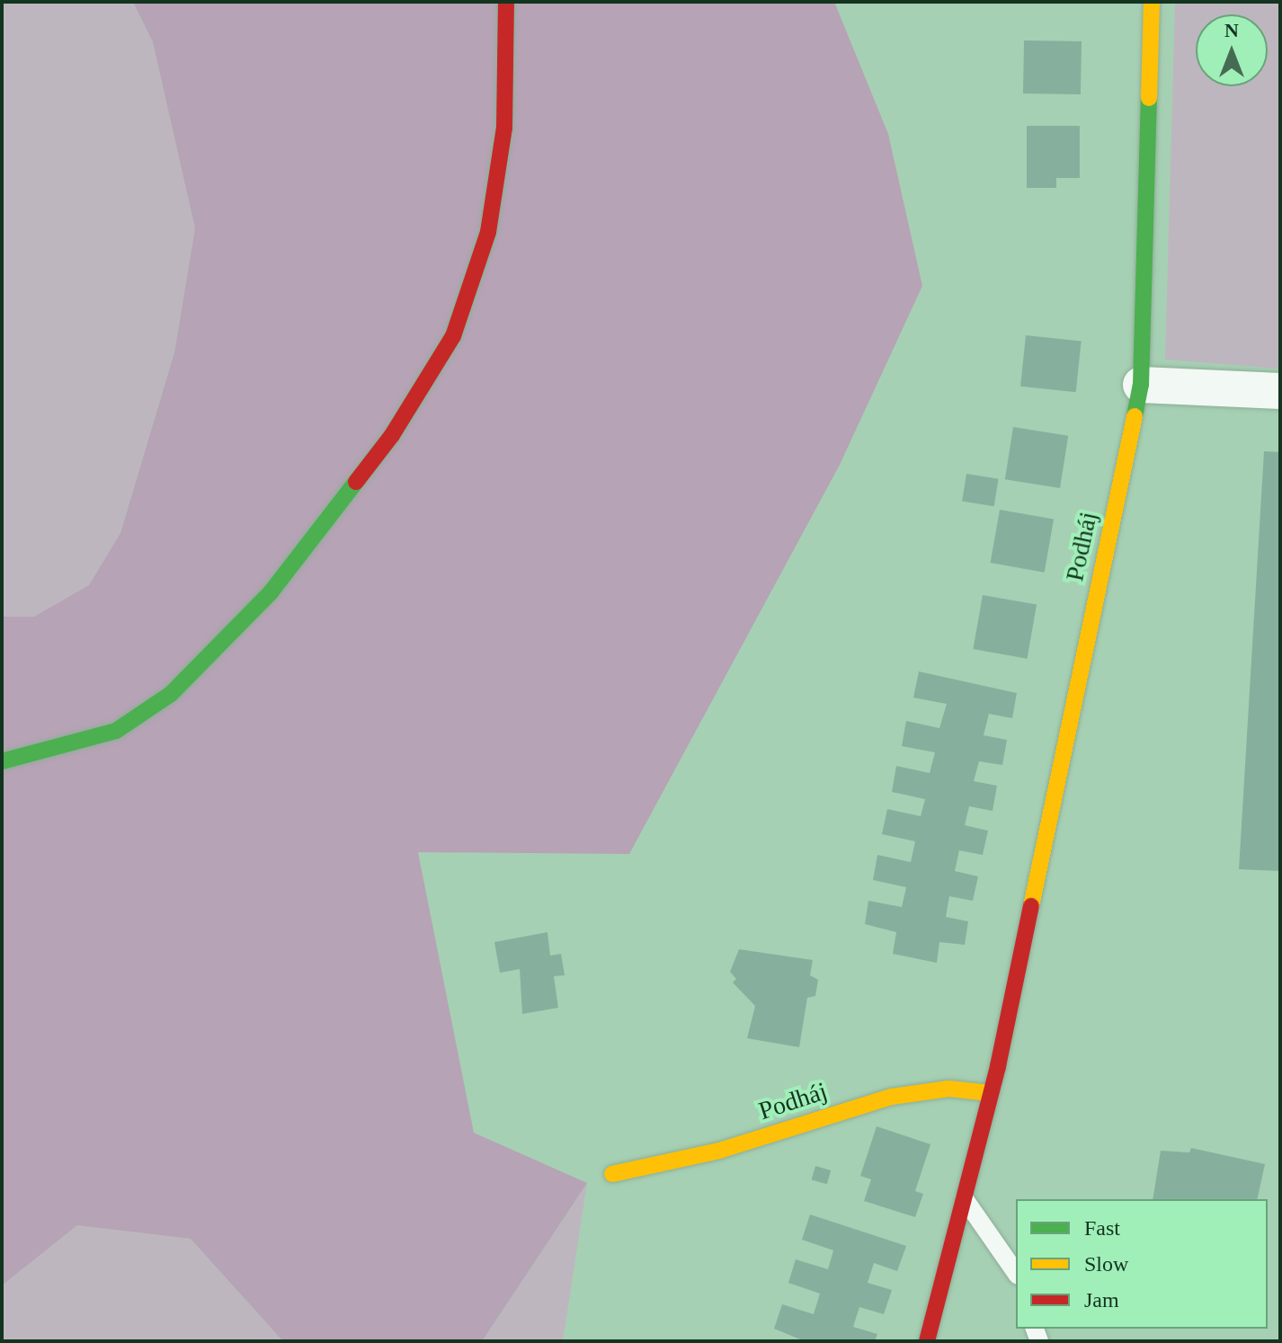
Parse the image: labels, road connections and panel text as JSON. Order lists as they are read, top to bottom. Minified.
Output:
{"streets":{"street":["Podháj"]},"legend":["Fast","Slow","Jam"],"north":"top"}
